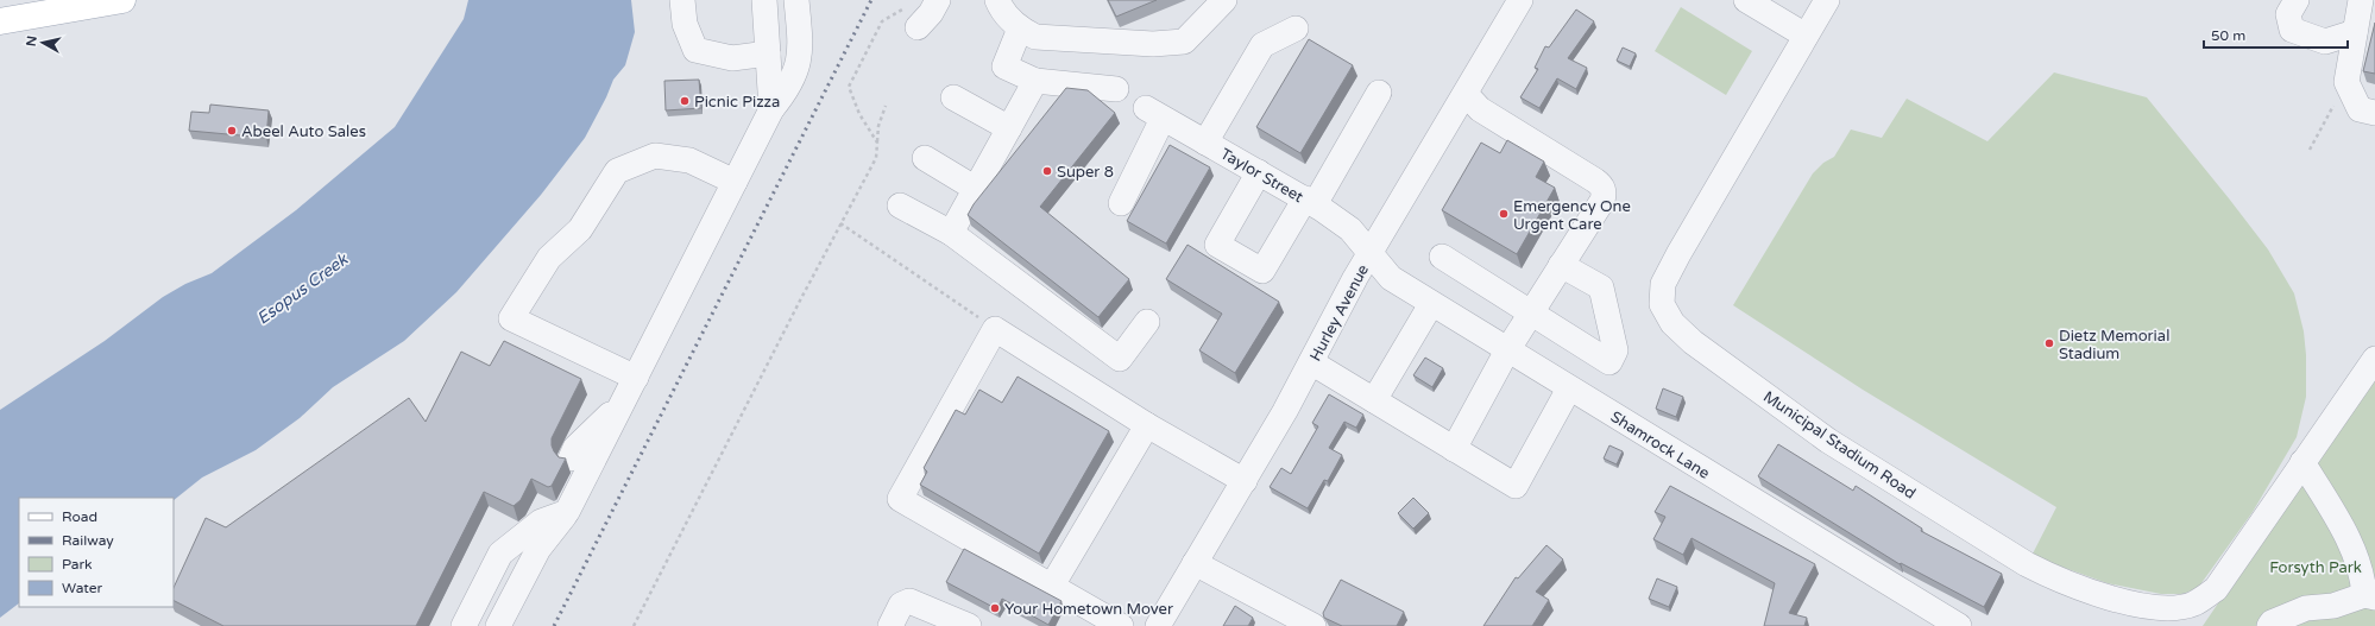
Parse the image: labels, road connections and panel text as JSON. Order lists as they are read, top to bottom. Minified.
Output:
{"streets":{"street":["Taylor Street","Hurley Avenue","Shamrock Lane","Municipal Stadium Road"]},"crossings":[["Taylor Street","Hurley Avenue"],["Taylor Street","Shamrock Lane"],["Hurley Avenue","Shamrock Lane"]],"water":["Esopus Creek"],"parks":["Forsyth Park"],"places":["Picnic Pizza","Abeel Auto Sales","Super 8","Emergency One Urgent Care","Dietz Memorial Stadium","Your Hometown Mover"],"legend":["Road","Railway","Park","Water"],"scale_bar":"50 m","north":"left"}
